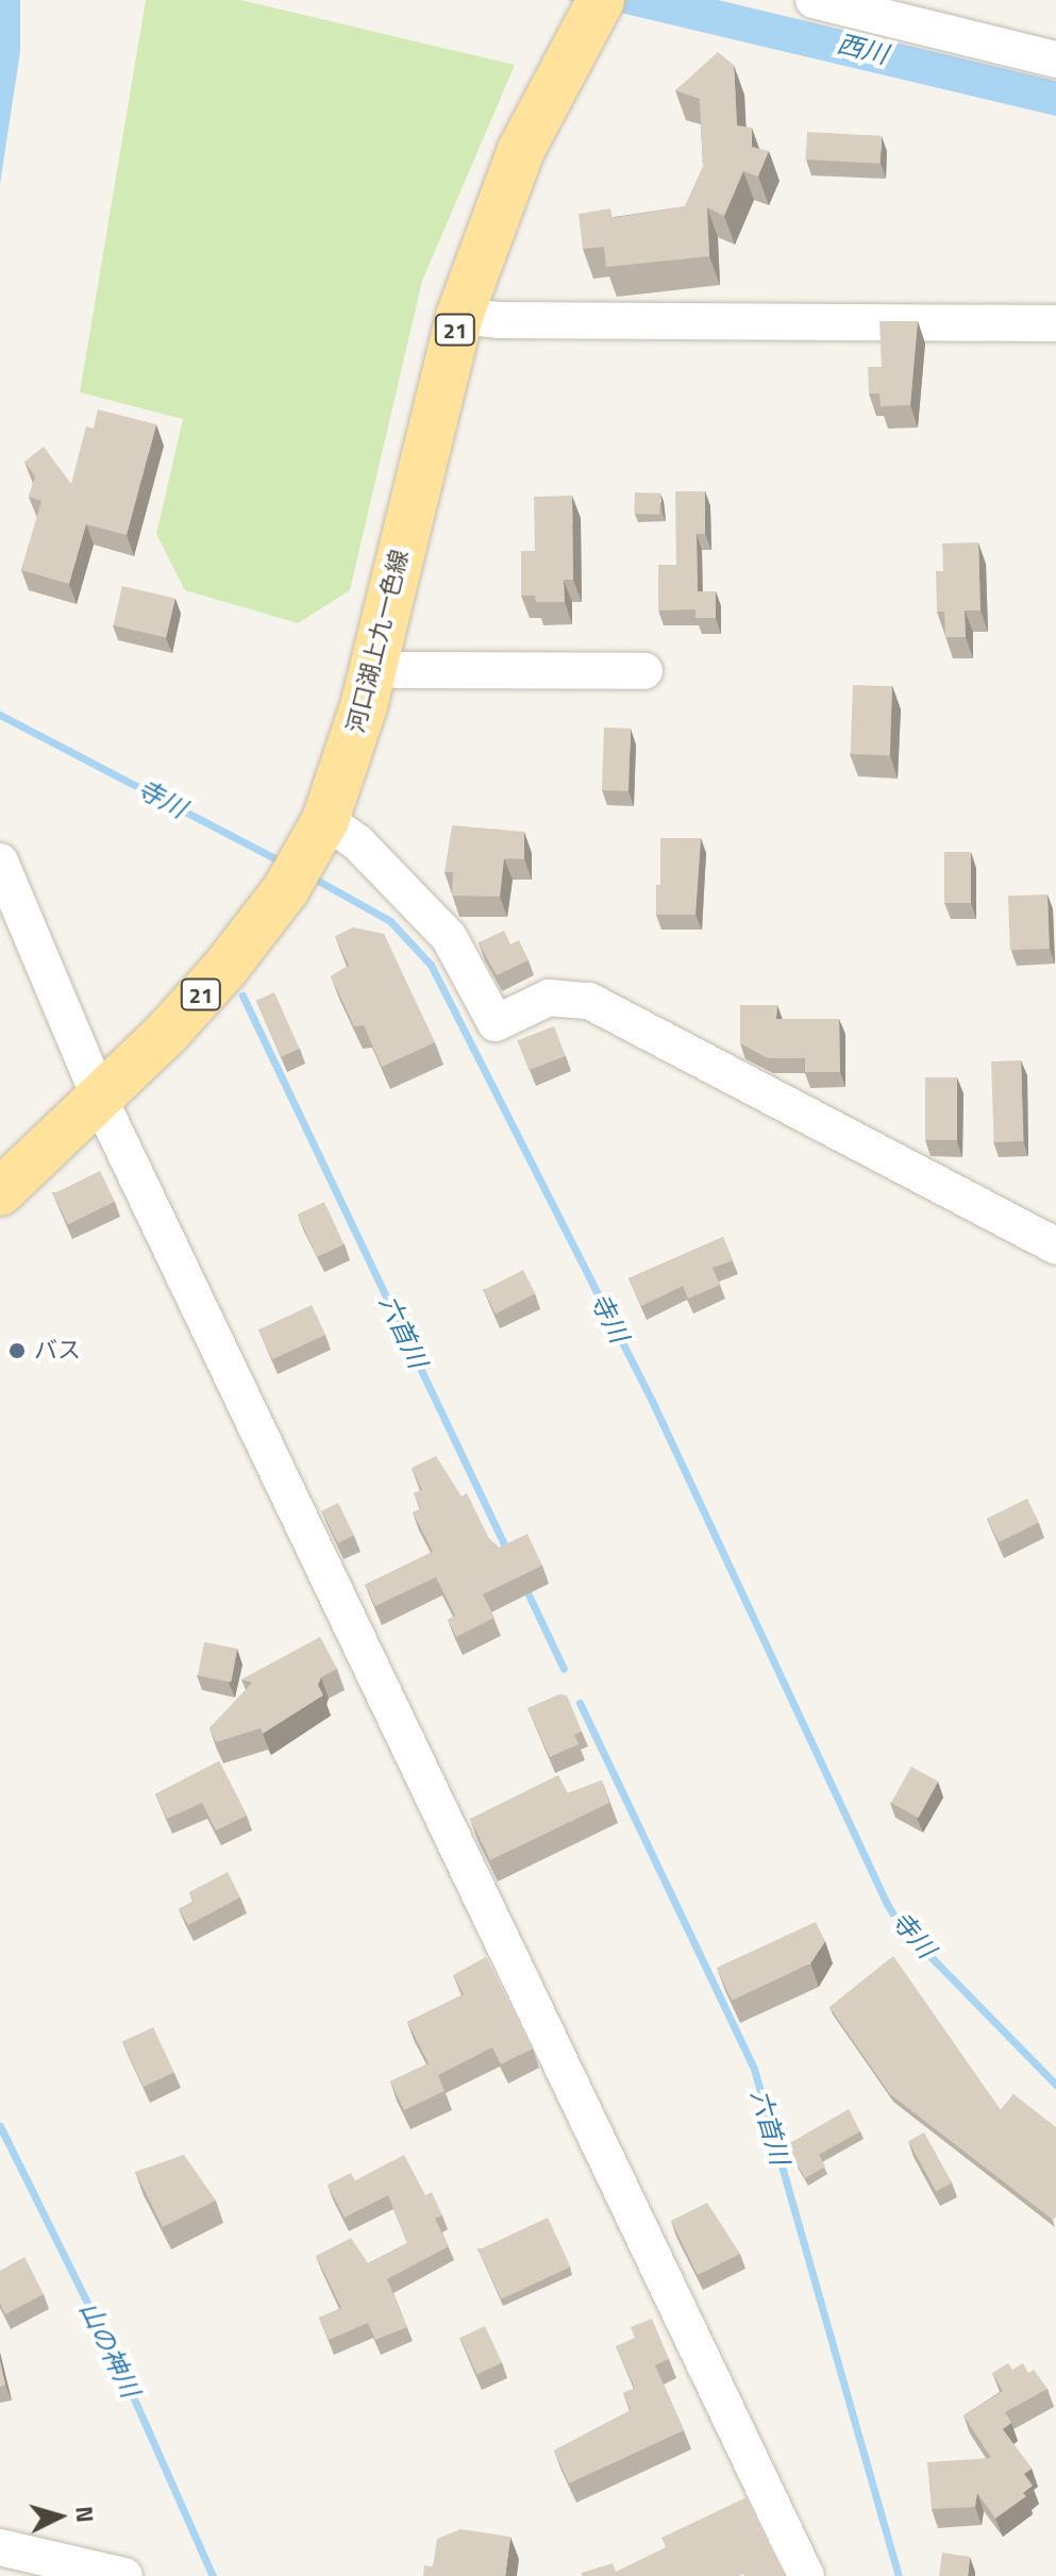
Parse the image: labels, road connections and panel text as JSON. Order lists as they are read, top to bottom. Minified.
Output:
{"streets":{"main road":["21","河口湖上九一色線"]},"water":["西川","寺川","六首川","山の神川"],"places":["バス"],"north":"right"}
